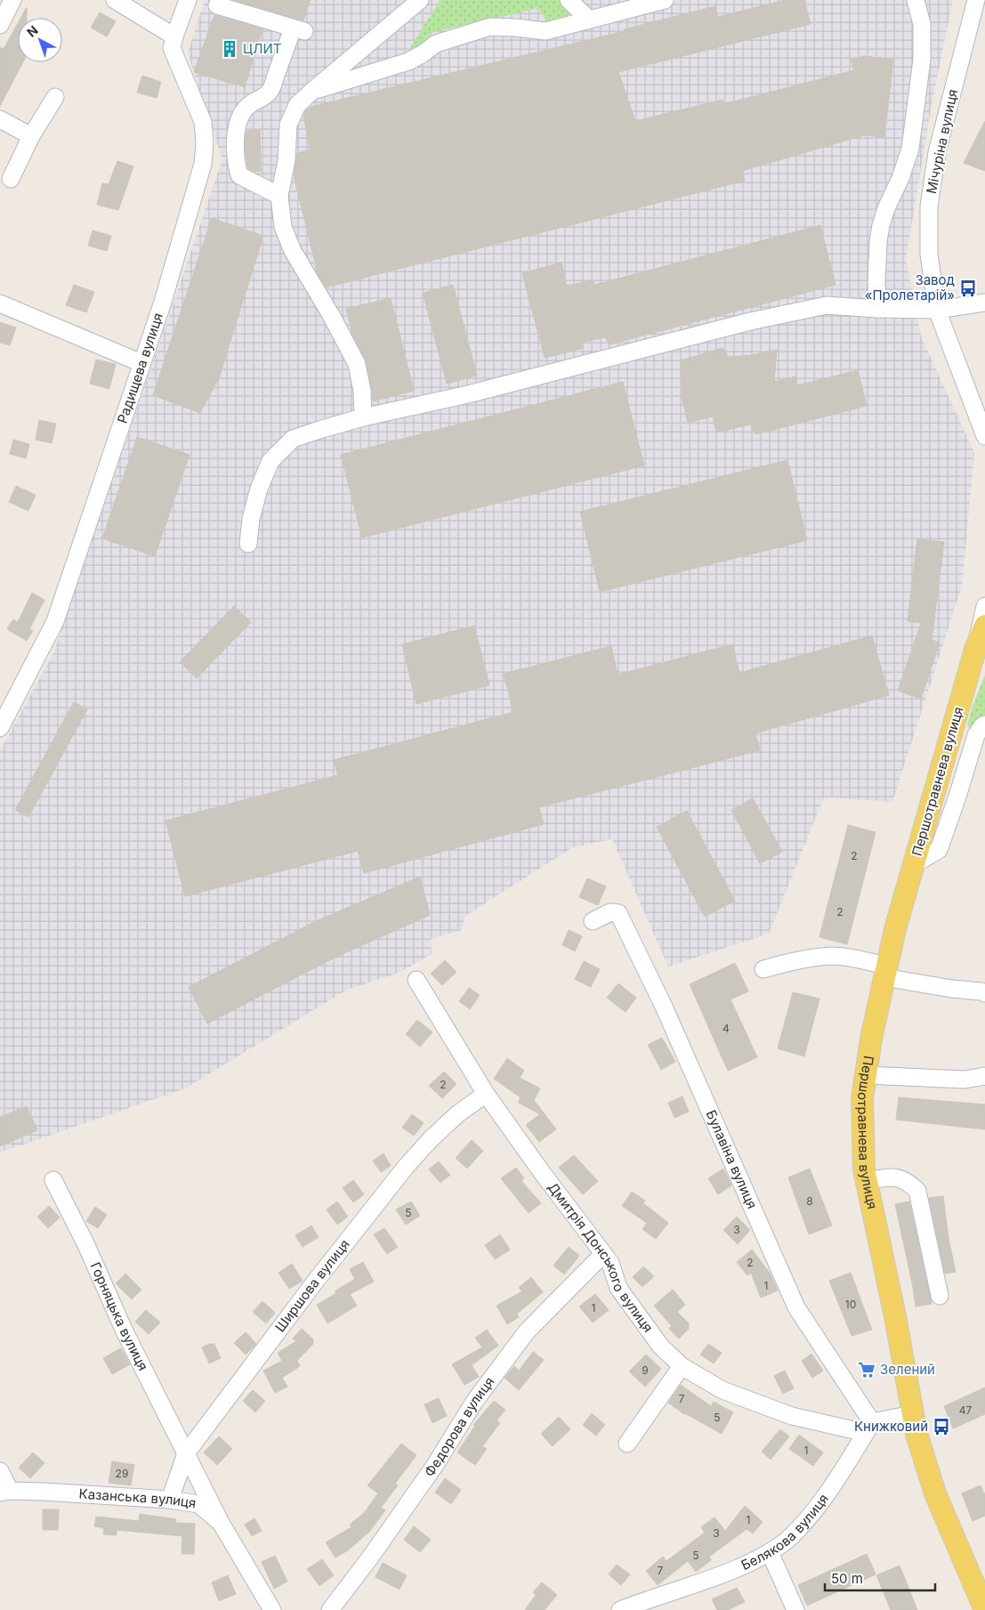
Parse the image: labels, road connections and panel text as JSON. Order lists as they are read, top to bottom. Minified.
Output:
{"streets":{"main road":["Першотравнева вулиця"],"street":["Мічуріна вулиця","Радищева вулиця","Булавіна вулиця","Дмитрія Донського вулиця","Ширшова вулиця","Горняцька вулиця","Федорова вулиця","Казанська вулиця","Белякова вулиця"]},"crossings":[["Булавіна вулиця","Дмитрія Донського вулиця"],["Булавіна вулиця","Белякова вулиця"],["Дмитрія Донського вулиця","Ширшова вулиця"],["Дмитрія Донського вулиця","Федорова вулиця"],["Дмитрія Донського вулиця","Белякова вулиця"],["Ширшова вулиця","Горняцька вулиця"],["Ширшова вулиця","Казанська вулиця"],["Горняцька вулиця","Казанська вулиця"]],"places":{"building":["ЦЛИТ"],"bus stop":["Завод «Пролетарій»","Книжковий"],"supermarket":["Зелений"]},"house_numbers":["2","2","4","2","8","5","3","2","1","10","1","9","7","47","5","1","29","1","3","5","7"],"scale_bar":"50 m","north":"top left"}
